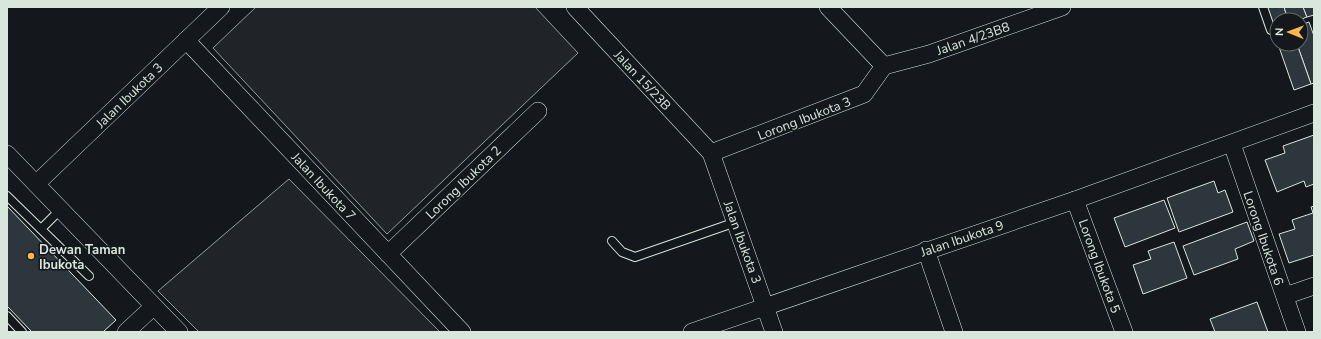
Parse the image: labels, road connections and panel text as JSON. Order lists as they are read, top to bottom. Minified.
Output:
{"streets":{"street":["Jalan 4/23B8","Jalan 15/23B","Jalan Ibukota 3","Lorong Ibukota 3","Lorong Ibukota 2","Jalan Ibukota 7","Jalan Ibukota 9","Lorong Ibukota 6","Lorong Ibukota 5"]},"crossings":[["Jalan 4/23B8","Lorong Ibukota 3"],["Jalan 15/23B","Jalan Ibukota 3"],["Jalan 15/23B","Lorong Ibukota 3"],["Jalan Ibukota 3","Lorong Ibukota 3"],["Jalan Ibukota 3","Jalan Ibukota 7"],["Jalan Ibukota 3","Jalan Ibukota 9"],["Lorong Ibukota 2","Jalan Ibukota 7"],["Jalan Ibukota 9","Lorong Ibukota 6"],["Jalan Ibukota 9","Lorong Ibukota 5"]],"places":["Dewan Taman Ibukota"],"north":"left"}
